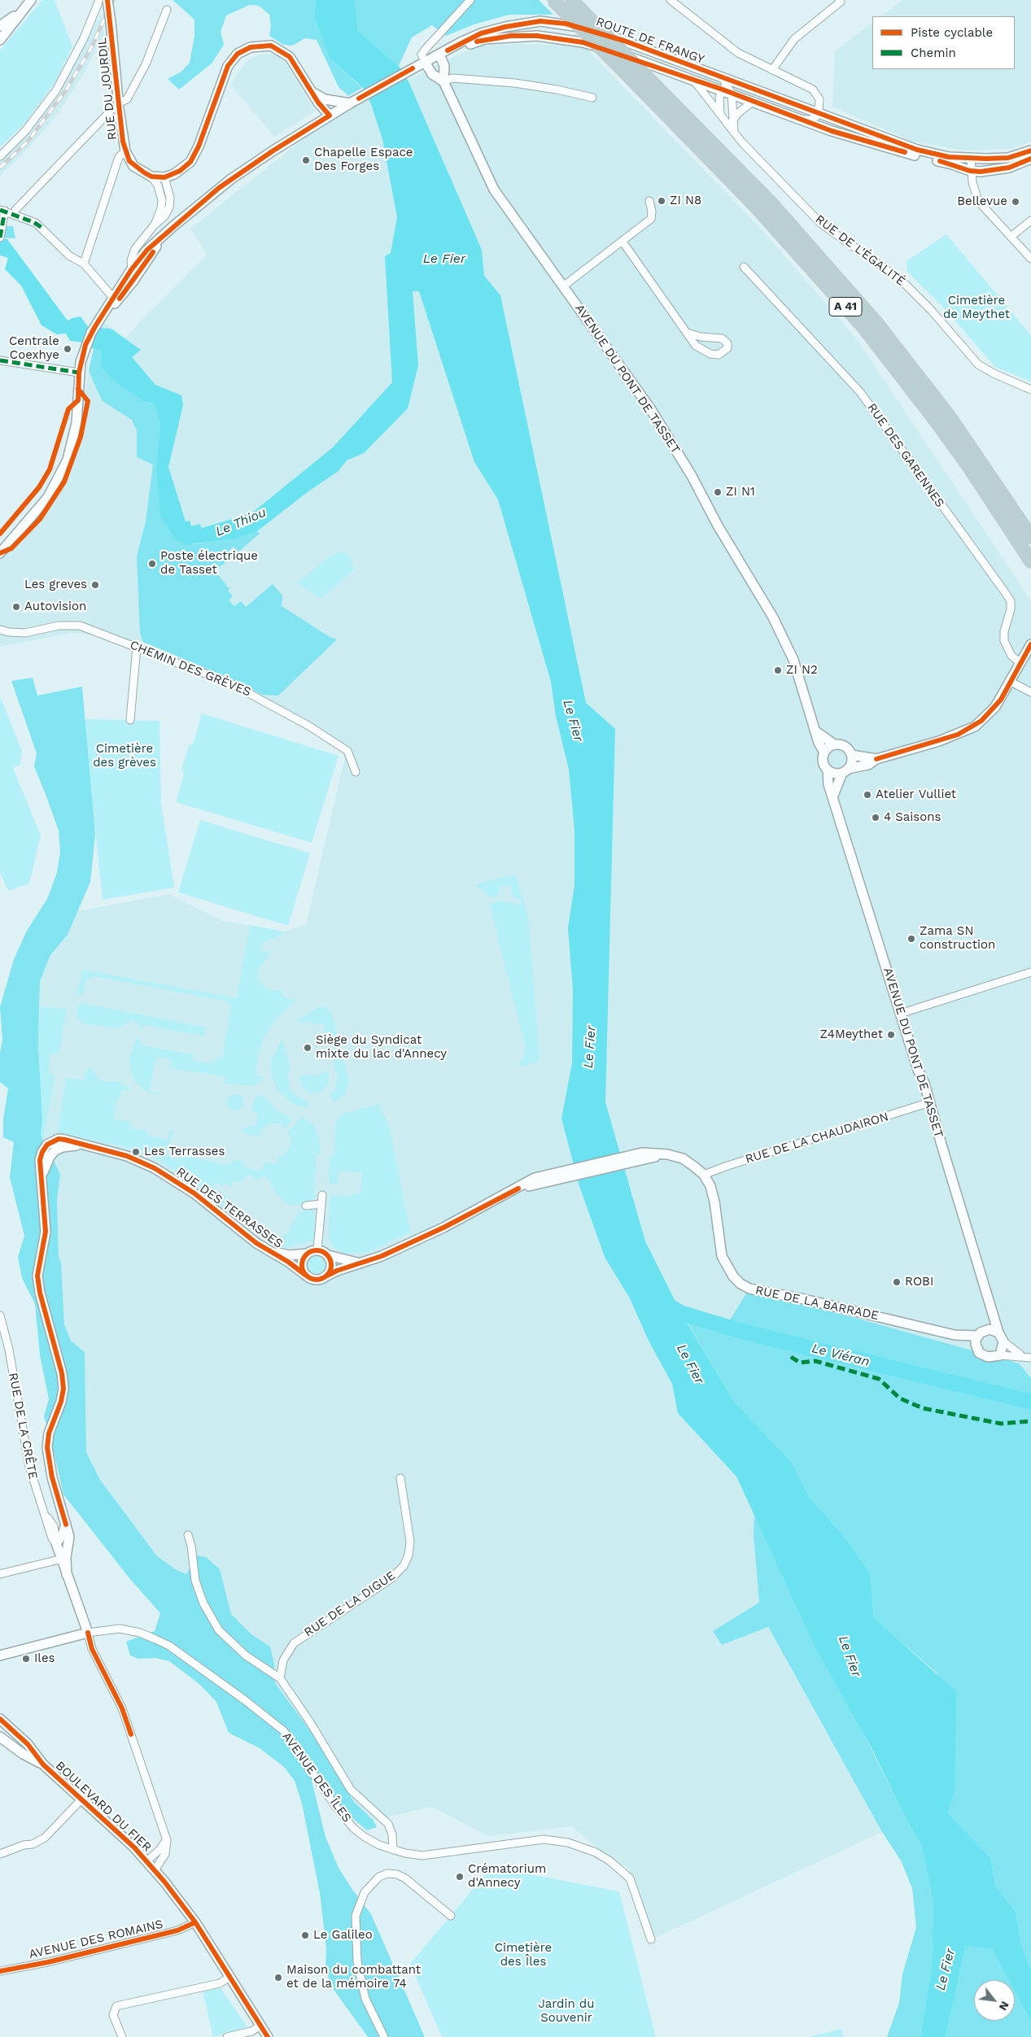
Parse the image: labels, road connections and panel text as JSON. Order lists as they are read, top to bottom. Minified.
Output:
{"streets":{"highway":["A 41"],"street":["ROUTE DE FRANGY","RUE DU JOURDIL","RUE DE L'ÉGALITÉ","AVENUE DU PONT DE TASSET","RUE DES GARENNES","CHEMIN DES GRÈVES","RUE DE LA CHAUDAIRON","RUE DES TERRASSES","RUE DE LA BARRADE","RUE DE LA CRÊTE","RUE DE LA DIGUE","AVENUE DES ÎLES","BOULEVARD DU FIER","AVENUE DES ROMAINS"]},"crossings":[["ROUTE DE FRANGY","RUE DE L'ÉGALITÉ"],["ROUTE DE FRANGY","AVENUE DU PONT DE TASSET"],["AVENUE DU PONT DE TASSET","RUE DE LA CHAUDAIRON"],["AVENUE DU PONT DE TASSET","RUE DE LA BARRADE"],["RUE DE LA CHAUDAIRON","RUE DE LA BARRADE"],["RUE DES TERRASSES","RUE DE LA CRÊTE"],["RUE DES TERRASSES","AVENUE DES ÎLES"],["BOULEVARD DU FIER","AVENUE DES ROMAINS"]],"water":["Le Fier","Le Thiou","Le Viéran"],"parks":["Cimetière de Meythet","Cimetière des grèves","Cimetière des Îles","Jardin du Souvenir"],"places":["Chapelle Espace Des Forges","ZI N8","Bellevue","Centrale Coexhye","ZI N1","Poste électrique de Tasset","Les greves","Autovision","ZI N2","Atelier Vulliet","4 Saisons","Zama SN construction","Z4Meythet","Siège du Syndicat mixte du lac d'Annecy","Les Terrasses","ROBI","Iles","Crématorium d'Annecy","Le Galileo","Maison du combattant et de la mémoire 74"],"legend":["Piste cyclable","Chemin"],"north":"bottom right"}
